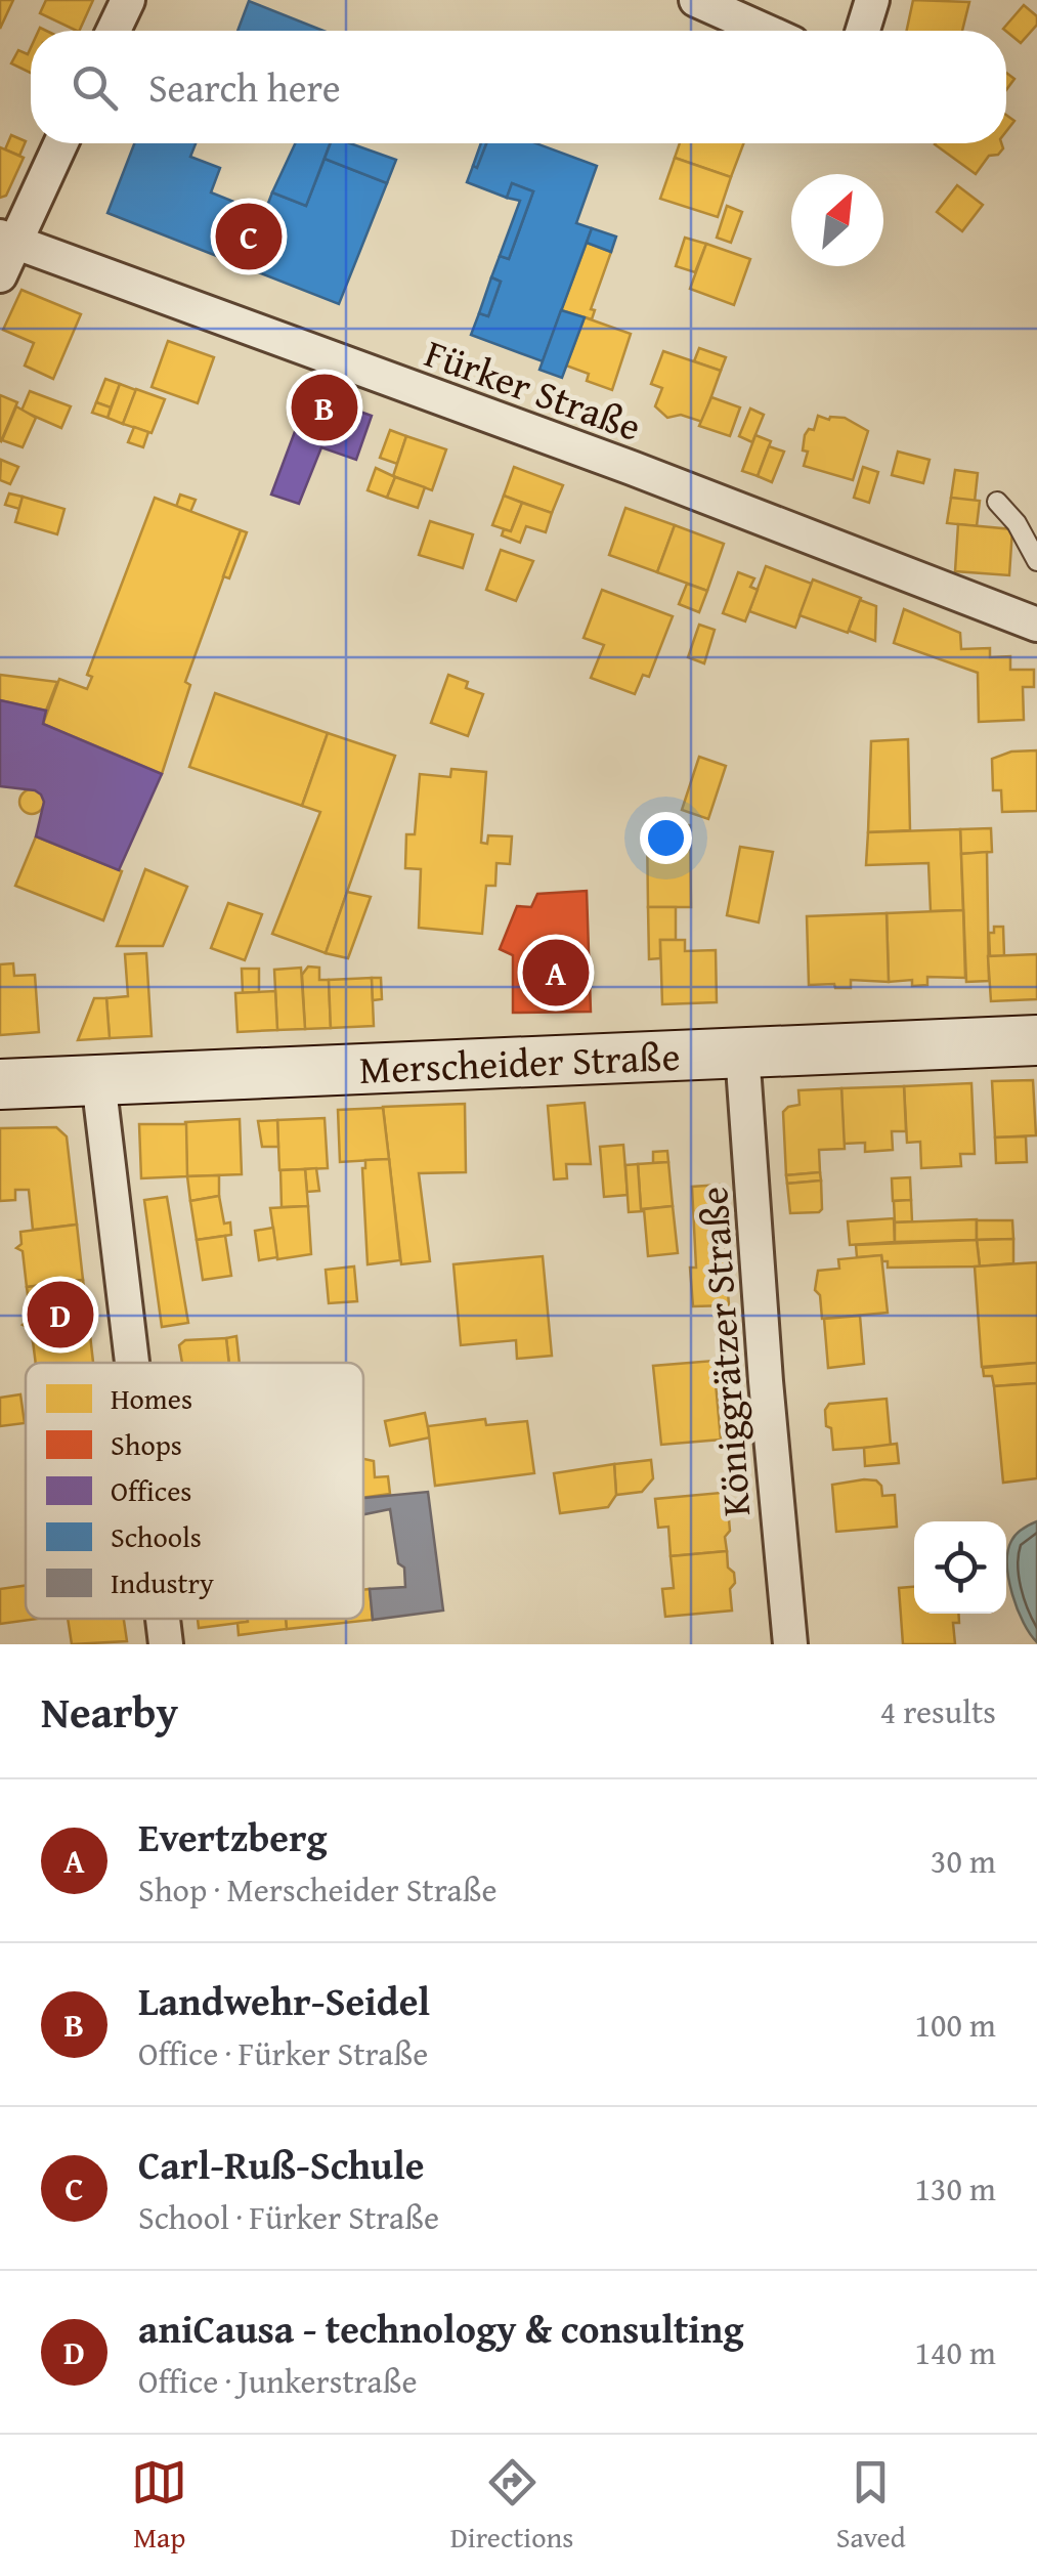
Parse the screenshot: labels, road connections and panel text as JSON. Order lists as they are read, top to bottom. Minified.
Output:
{"streets":{"main road":["Merscheider Straße"],"street":["Fürker Straße","Königgrätzer Straße"]},"crossings":[["Merscheider Straße","Königgrätzer Straße"]],"legend":["Homes","Shops","Offices","Schools","Industry"],"north":"top right","page":{"search":"Search here","pins":["C","B","A","D"],"heading":["Nearby","4 results"],"list":[{"mark":"A","name":"Evertzberg","note":"Shop · Merscheider Straße","value":"30 m"},{"mark":"B","name":"Landwehr-Seidel","note":"Office · Fürker Straße","value":"100 m"},{"mark":"C","name":"Carl-Ruß-Schule","note":"School · Fürker Straße","value":"130 m"},{"mark":"D","name":"aniCausa - technology & consulting","note":"Office · Junkerstraße","value":"140 m"}],"nav":["Map","Directions","Saved"]}}
